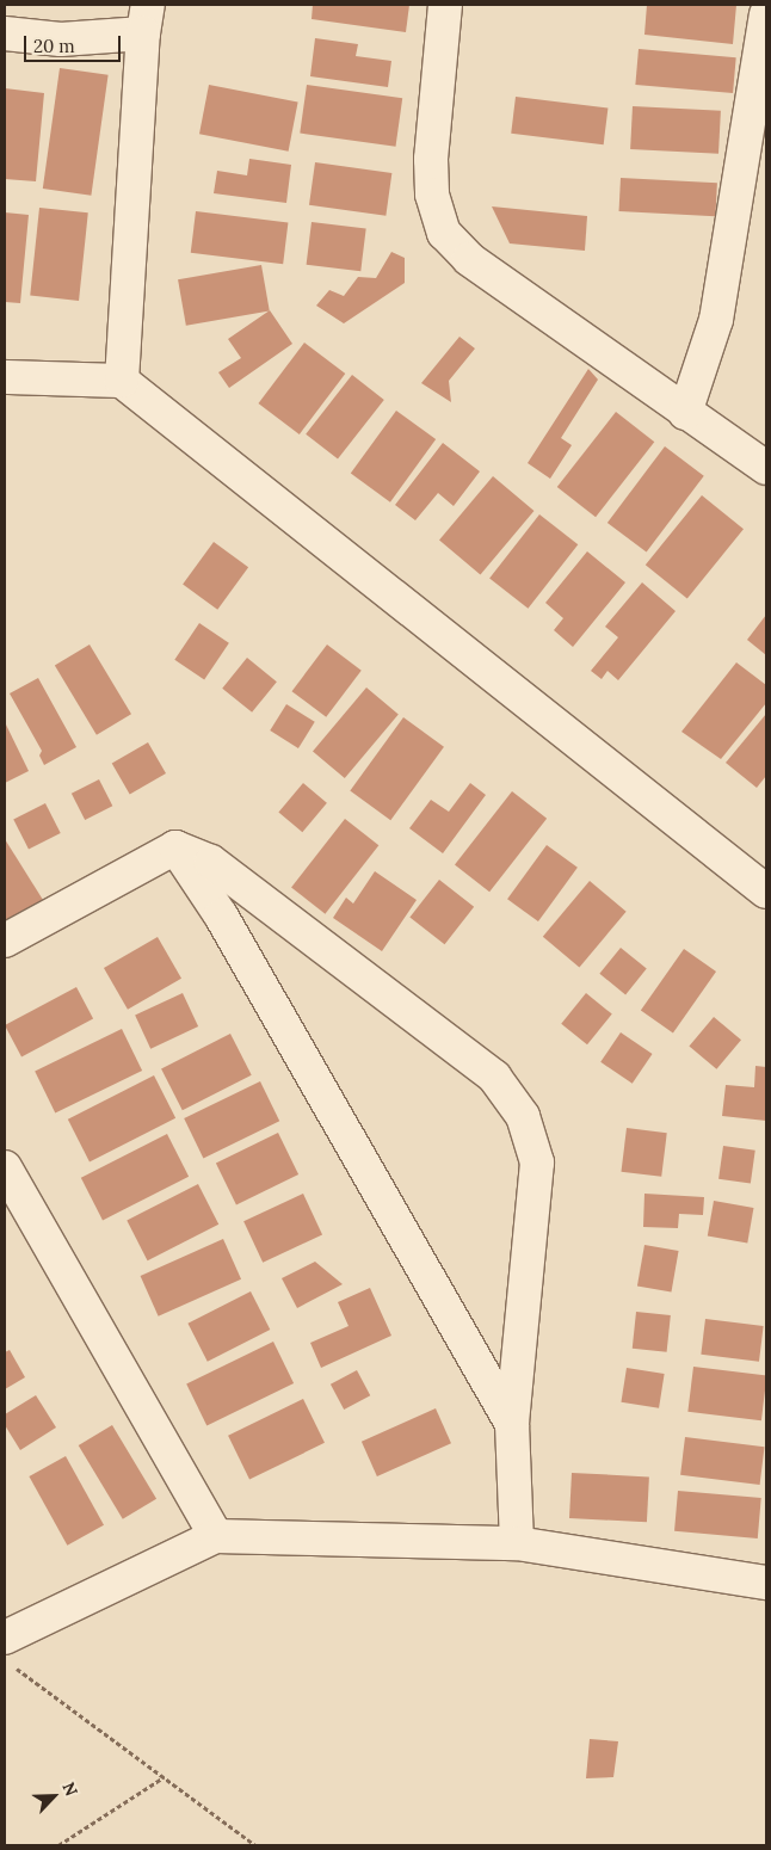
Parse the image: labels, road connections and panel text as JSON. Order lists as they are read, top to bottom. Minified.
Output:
{"scale_bar":"20 m","north":"top right"}
